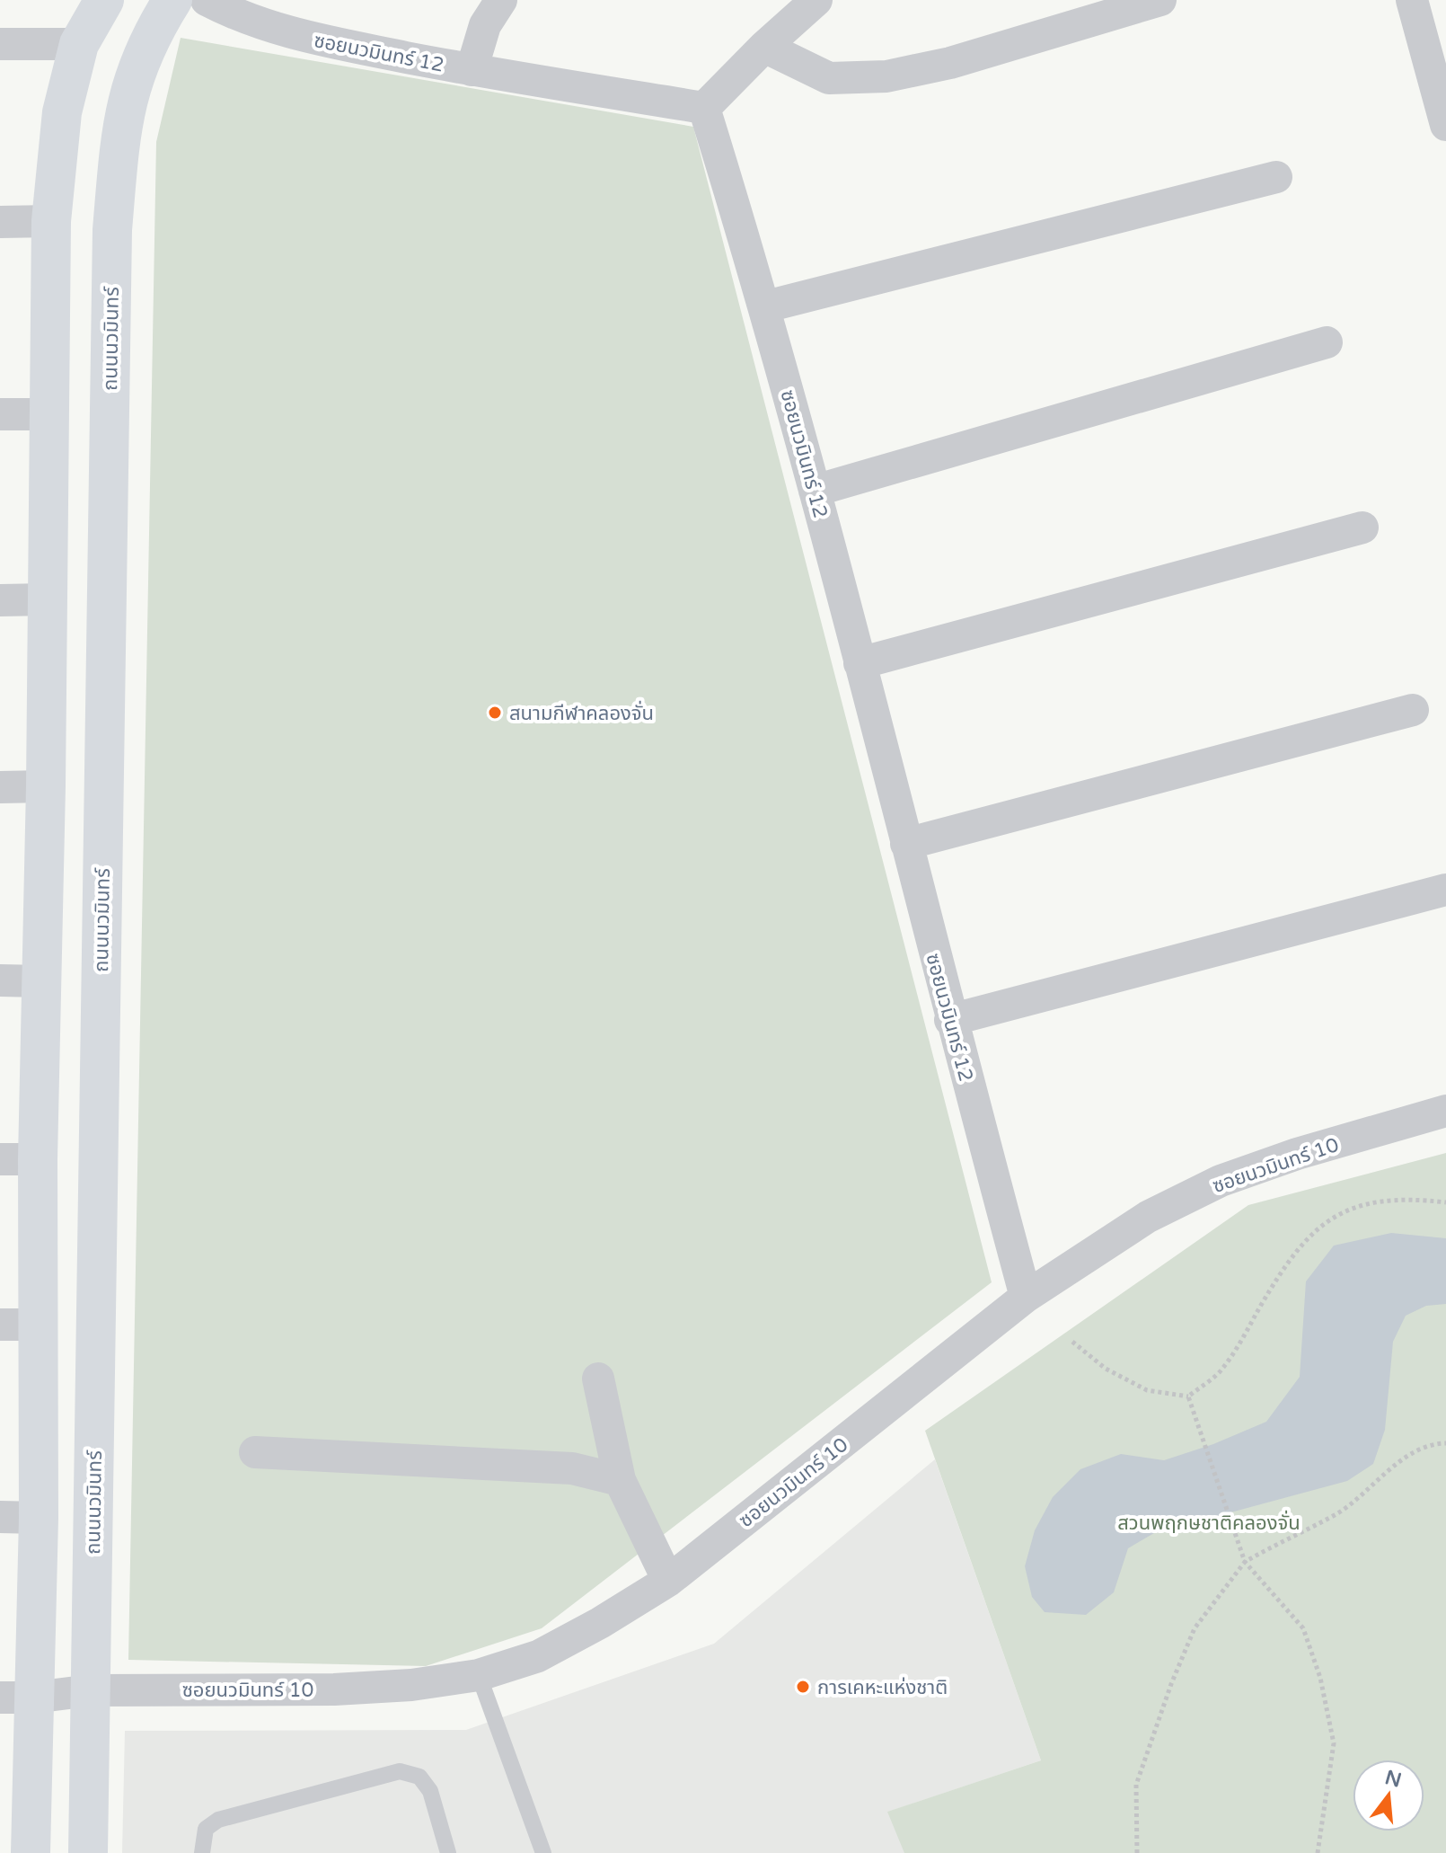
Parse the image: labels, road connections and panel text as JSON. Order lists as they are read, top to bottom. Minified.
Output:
{"streets":{"main road":["ถนนนวมินทร์"],"street":["ซอยนวมินทร์ 12","ซอยนวมินทร์ 10"]},"crossings":[["ซอยนวมินทร์ 12","ซอยนวมินทร์ 10"],["ถนนนวมินทร์","ซอยนวมินทร์ 10"]],"parks":["สวนพฤกษชาติคลองจั่น"],"places":["สนามกีฬาคลองจั่น","การเคหะแห่งชาติ"],"north":"top"}
